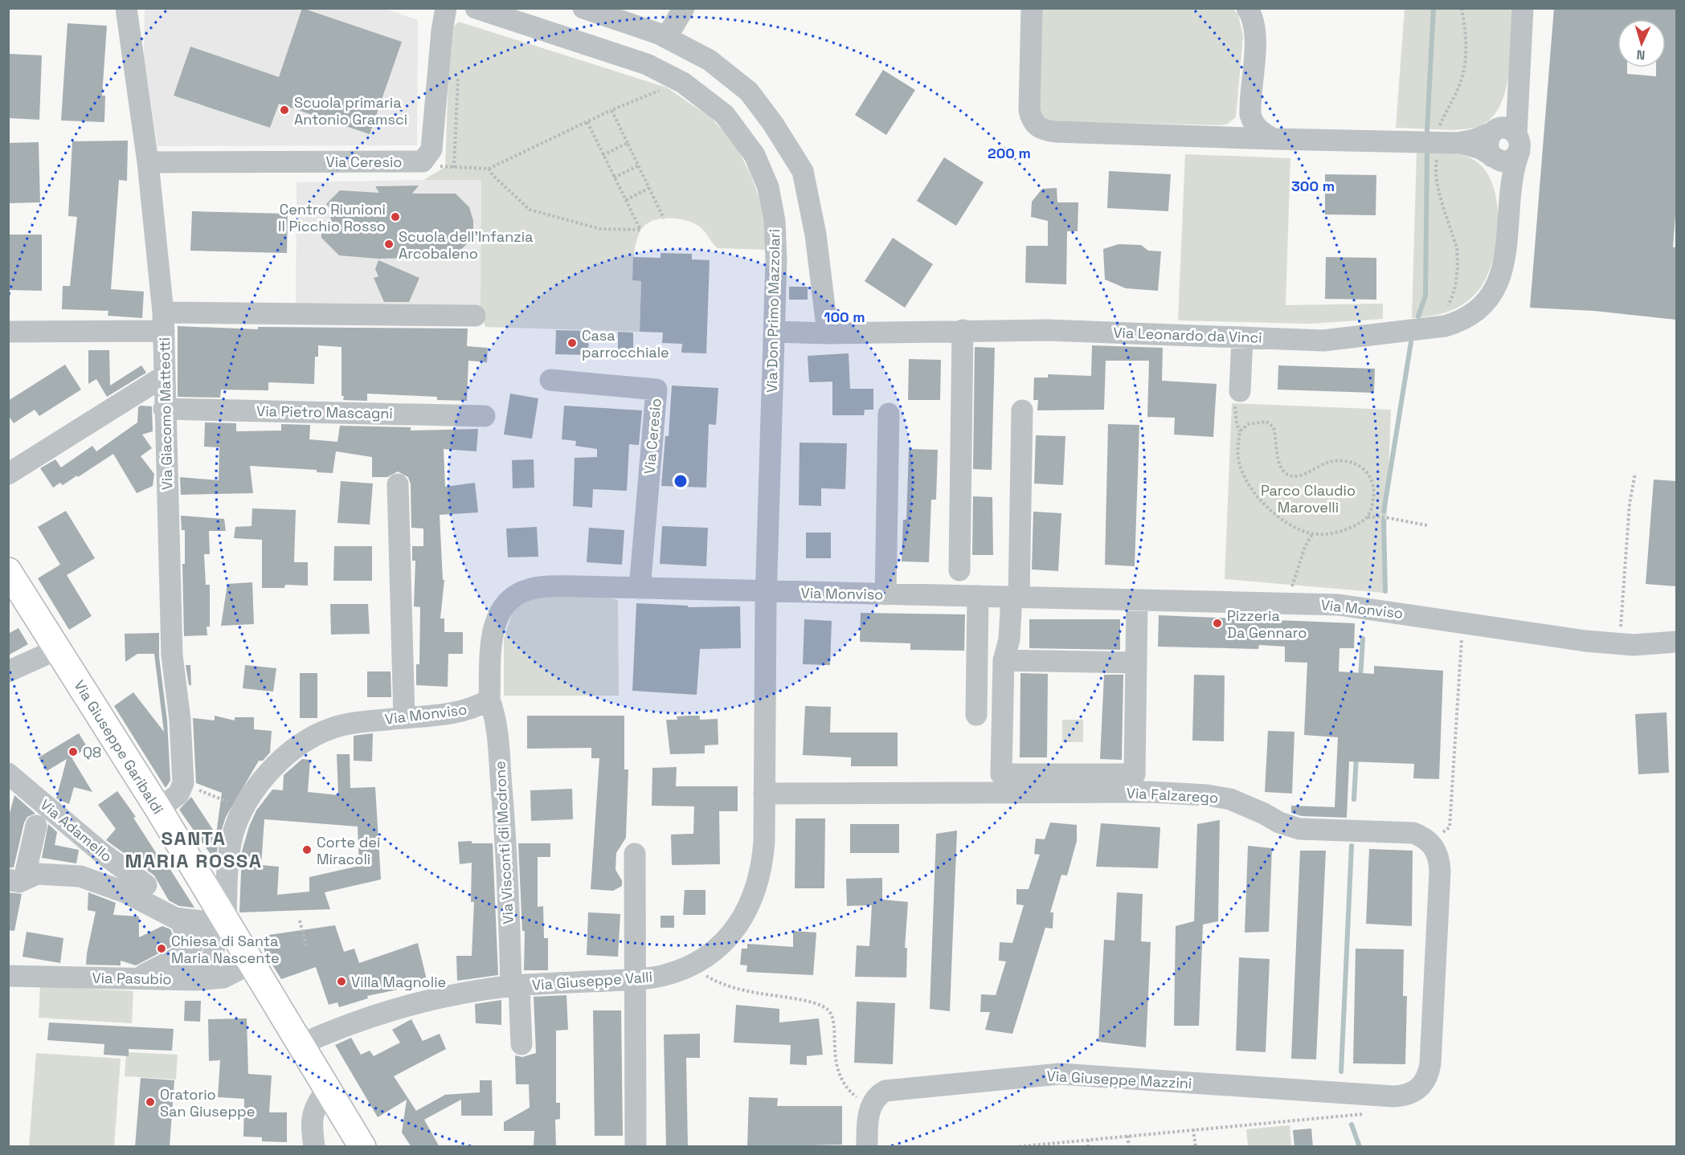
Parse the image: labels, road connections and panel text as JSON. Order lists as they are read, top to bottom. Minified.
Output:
{"streets":{"main road":["Via Giuseppe Garibaldi"],"street":["Via Ceresio","Via Don Primo Mazzolari","Via Leonardo da Vinci","Via Pietro Mascagni","Via Giacomo Matteotti","Via Monviso","Via Falzarego","Via Adamello","Via Visconti di Modrone","Via Pasubio","Via Giuseppe Valli","Via Giuseppe Mazzini"]},"crossings":[["Via Ceresio","Via Giacomo Matteotti"],["Via Ceresio","Via Monviso"],["Via Don Primo Mazzolari","Via Leonardo da Vinci"],["Via Don Primo Mazzolari","Via Monviso"],["Via Don Primo Mazzolari","Via Giuseppe Valli"],["Via Pietro Mascagni","Via Giacomo Matteotti"],["Via Monviso","Via Giuseppe Garibaldi"],["Via Monviso","Via Visconti di Modrone"],["Via Monviso","Via Giuseppe Valli"],["Via Giuseppe Garibaldi","Via Pasubio"],["Via Giuseppe Garibaldi","Via Giuseppe Valli"],["Via Falzarego","Via Giuseppe Valli"],["Via Falzarego","Via Giuseppe Mazzini"],["Via Visconti di Modrone","Via Giuseppe Valli"]],"districts":["SANTA MARIA ROSSA"],"parks":["Parco Claudio Marovelli"],"places":["Scuola primaria Antonio Gramsci","Centro Riunioni Il Picchio Rosso","Scuola dell'Infanzia Arcobaleno","Casa parrocchiale","Pizzeria Da Gennaro","Q8","Corte dei Miracoli","Chiesa di Santa Maria Nascente","Villa Magnolie","Oratorio San Giuseppe"],"north":"bottom","rings":["200 m","300 m","100 m"]}
